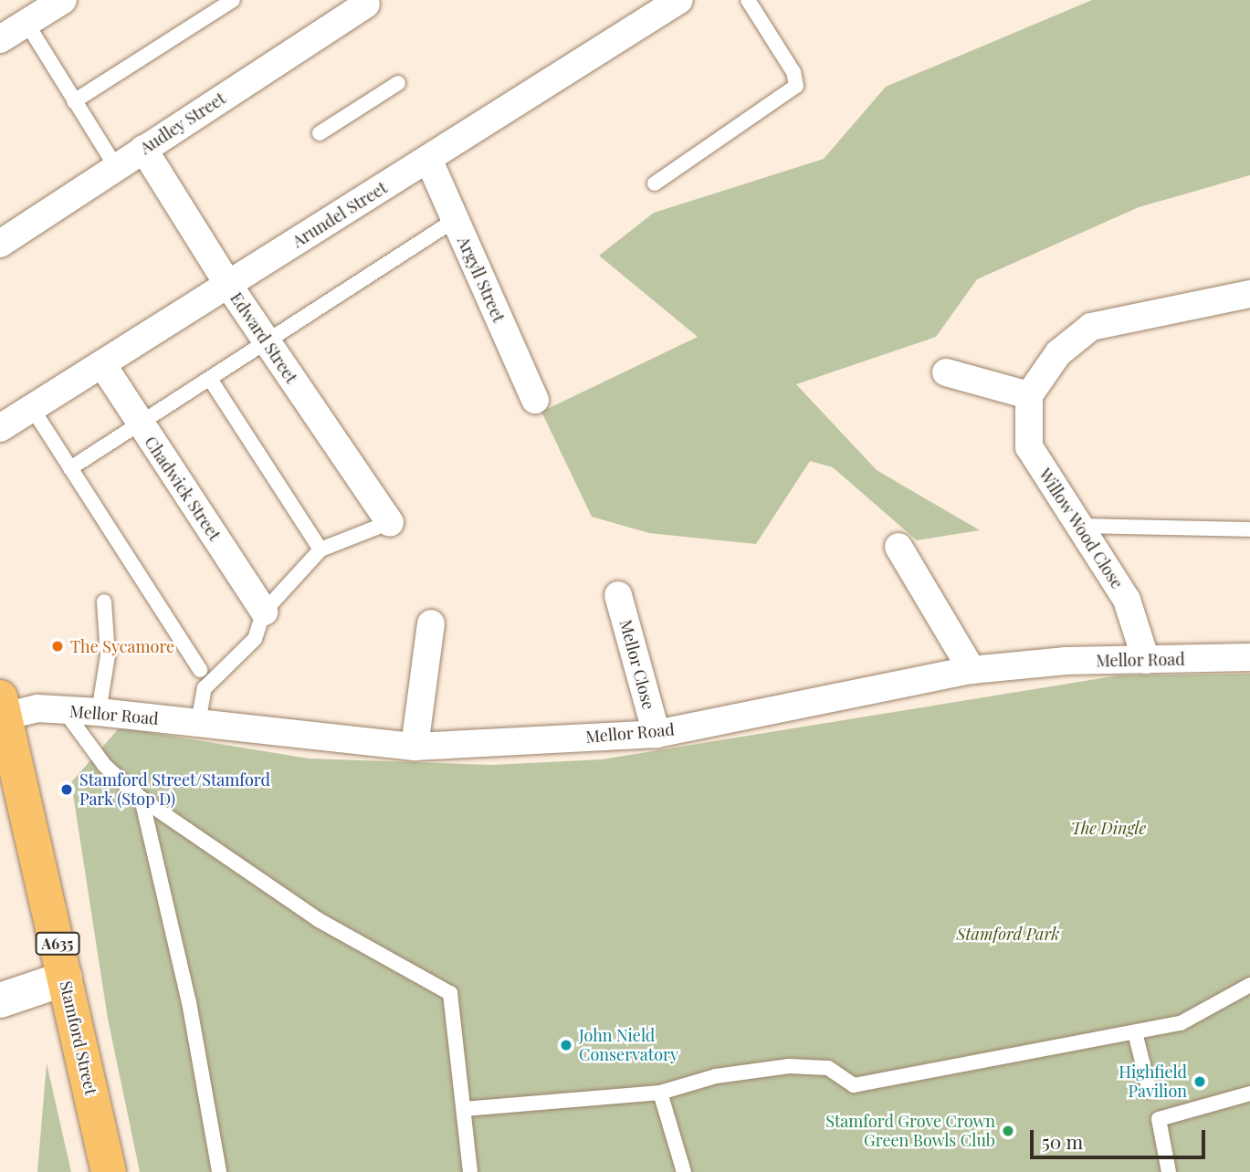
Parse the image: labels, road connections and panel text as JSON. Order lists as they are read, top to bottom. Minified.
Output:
{"streets":{"highway":["A635","Stamford Street"],"street":["Audley Street","Arundel Street","Argyll Street","Edward Street","Chadwick Street","Willow Wood Close","Mellor Road","Mellor Close"]},"crossings":[["Audley Street","Edward Street"],["Arundel Street","Argyll Street"],["Arundel Street","Edward Street"],["Arundel Street","Chadwick Street"],["Willow Wood Close","Mellor Road"],["Mellor Road","Mellor Close"],["Mellor Road","Stamford Street"]],"parks":["The Dingle","Stamford Park"],"places":["The Sycamore","Stamford Street/Stamford Park (Stop D)","John Nield Conservatory","Highfield Pavilion","Stamford Grove Crown Green Bowls Club"],"scale_bar":"50 m"}
